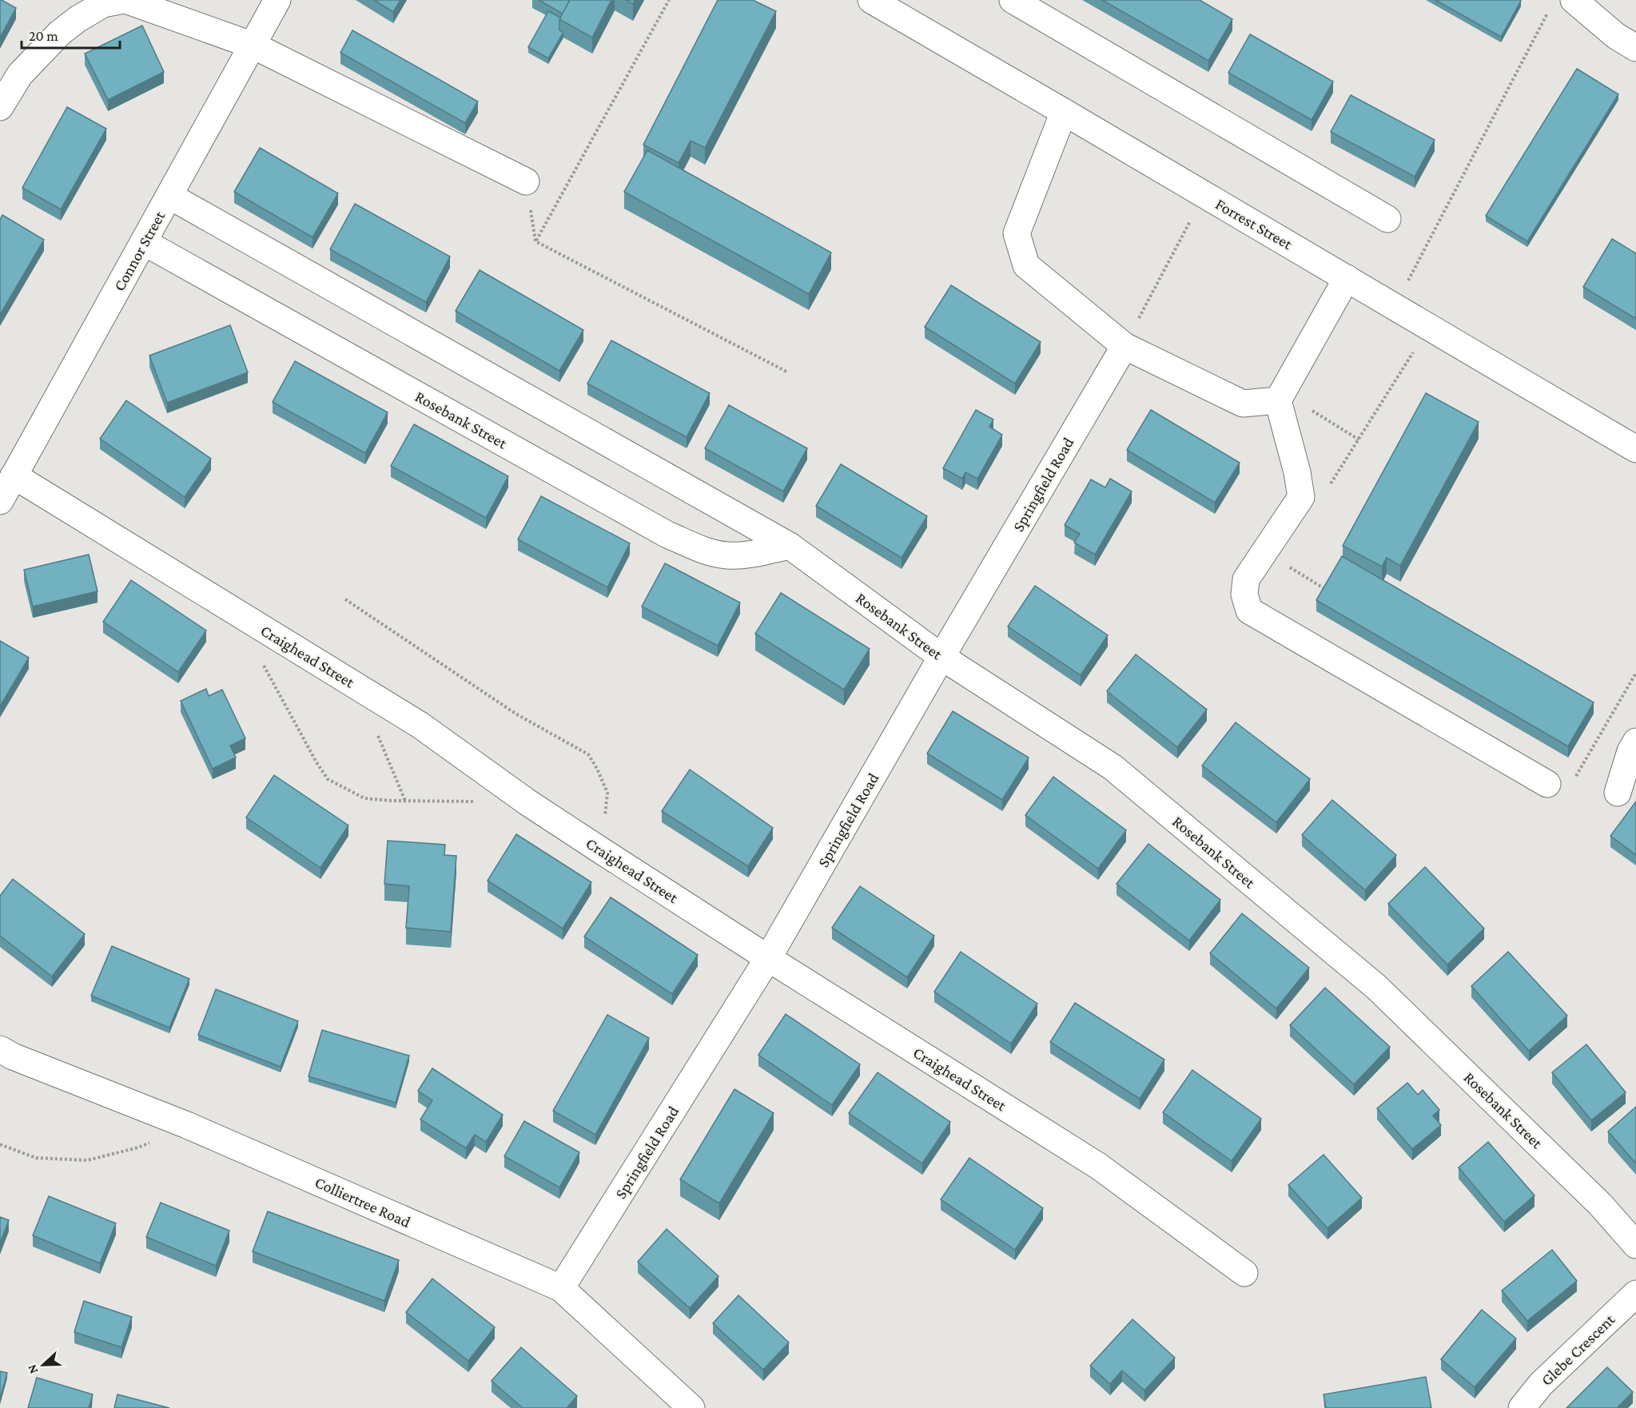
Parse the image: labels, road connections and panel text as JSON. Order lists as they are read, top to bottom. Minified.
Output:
{"streets":{"street":["Forrest Street","Connor Street","Rosebank Street","Springfield Road","Craighead Street","Colliertree Road","Glebe Crescent"]},"crossings":[["Connor Street","Rosebank Street"],["Connor Street","Craighead Street"],["Rosebank Street","Springfield Road"],["Springfield Road","Craighead Street"],["Springfield Road","Colliertree Road"]],"scale_bar":"20 m","north":"left"}
